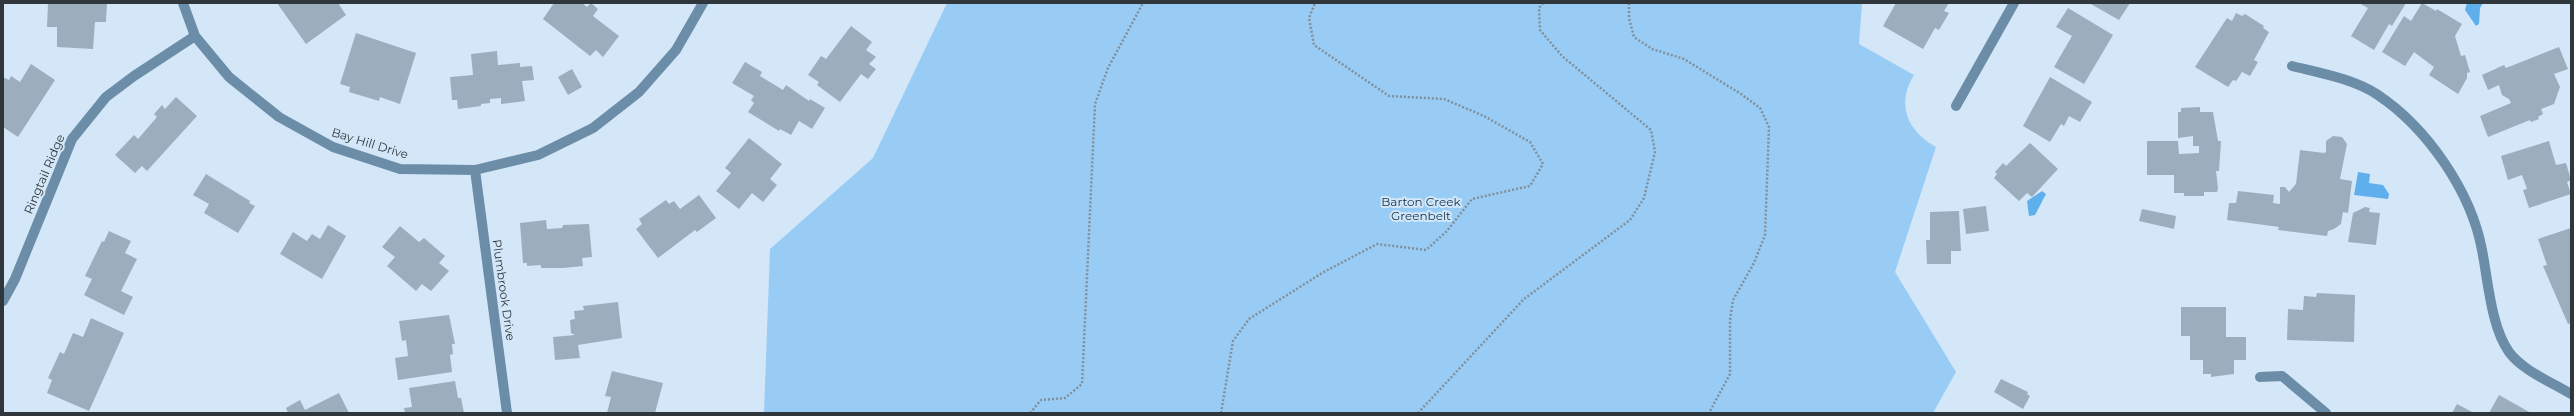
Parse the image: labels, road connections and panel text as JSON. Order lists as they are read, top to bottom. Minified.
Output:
{"streets":{"street":["Bay Hill Drive","Ringtail Ridge","Plumbrook Drive"]},"crossings":[["Bay Hill Drive","Ringtail Ridge"],["Bay Hill Drive","Plumbrook Drive"]],"parks":["Barton Creek Greenbelt"]}
